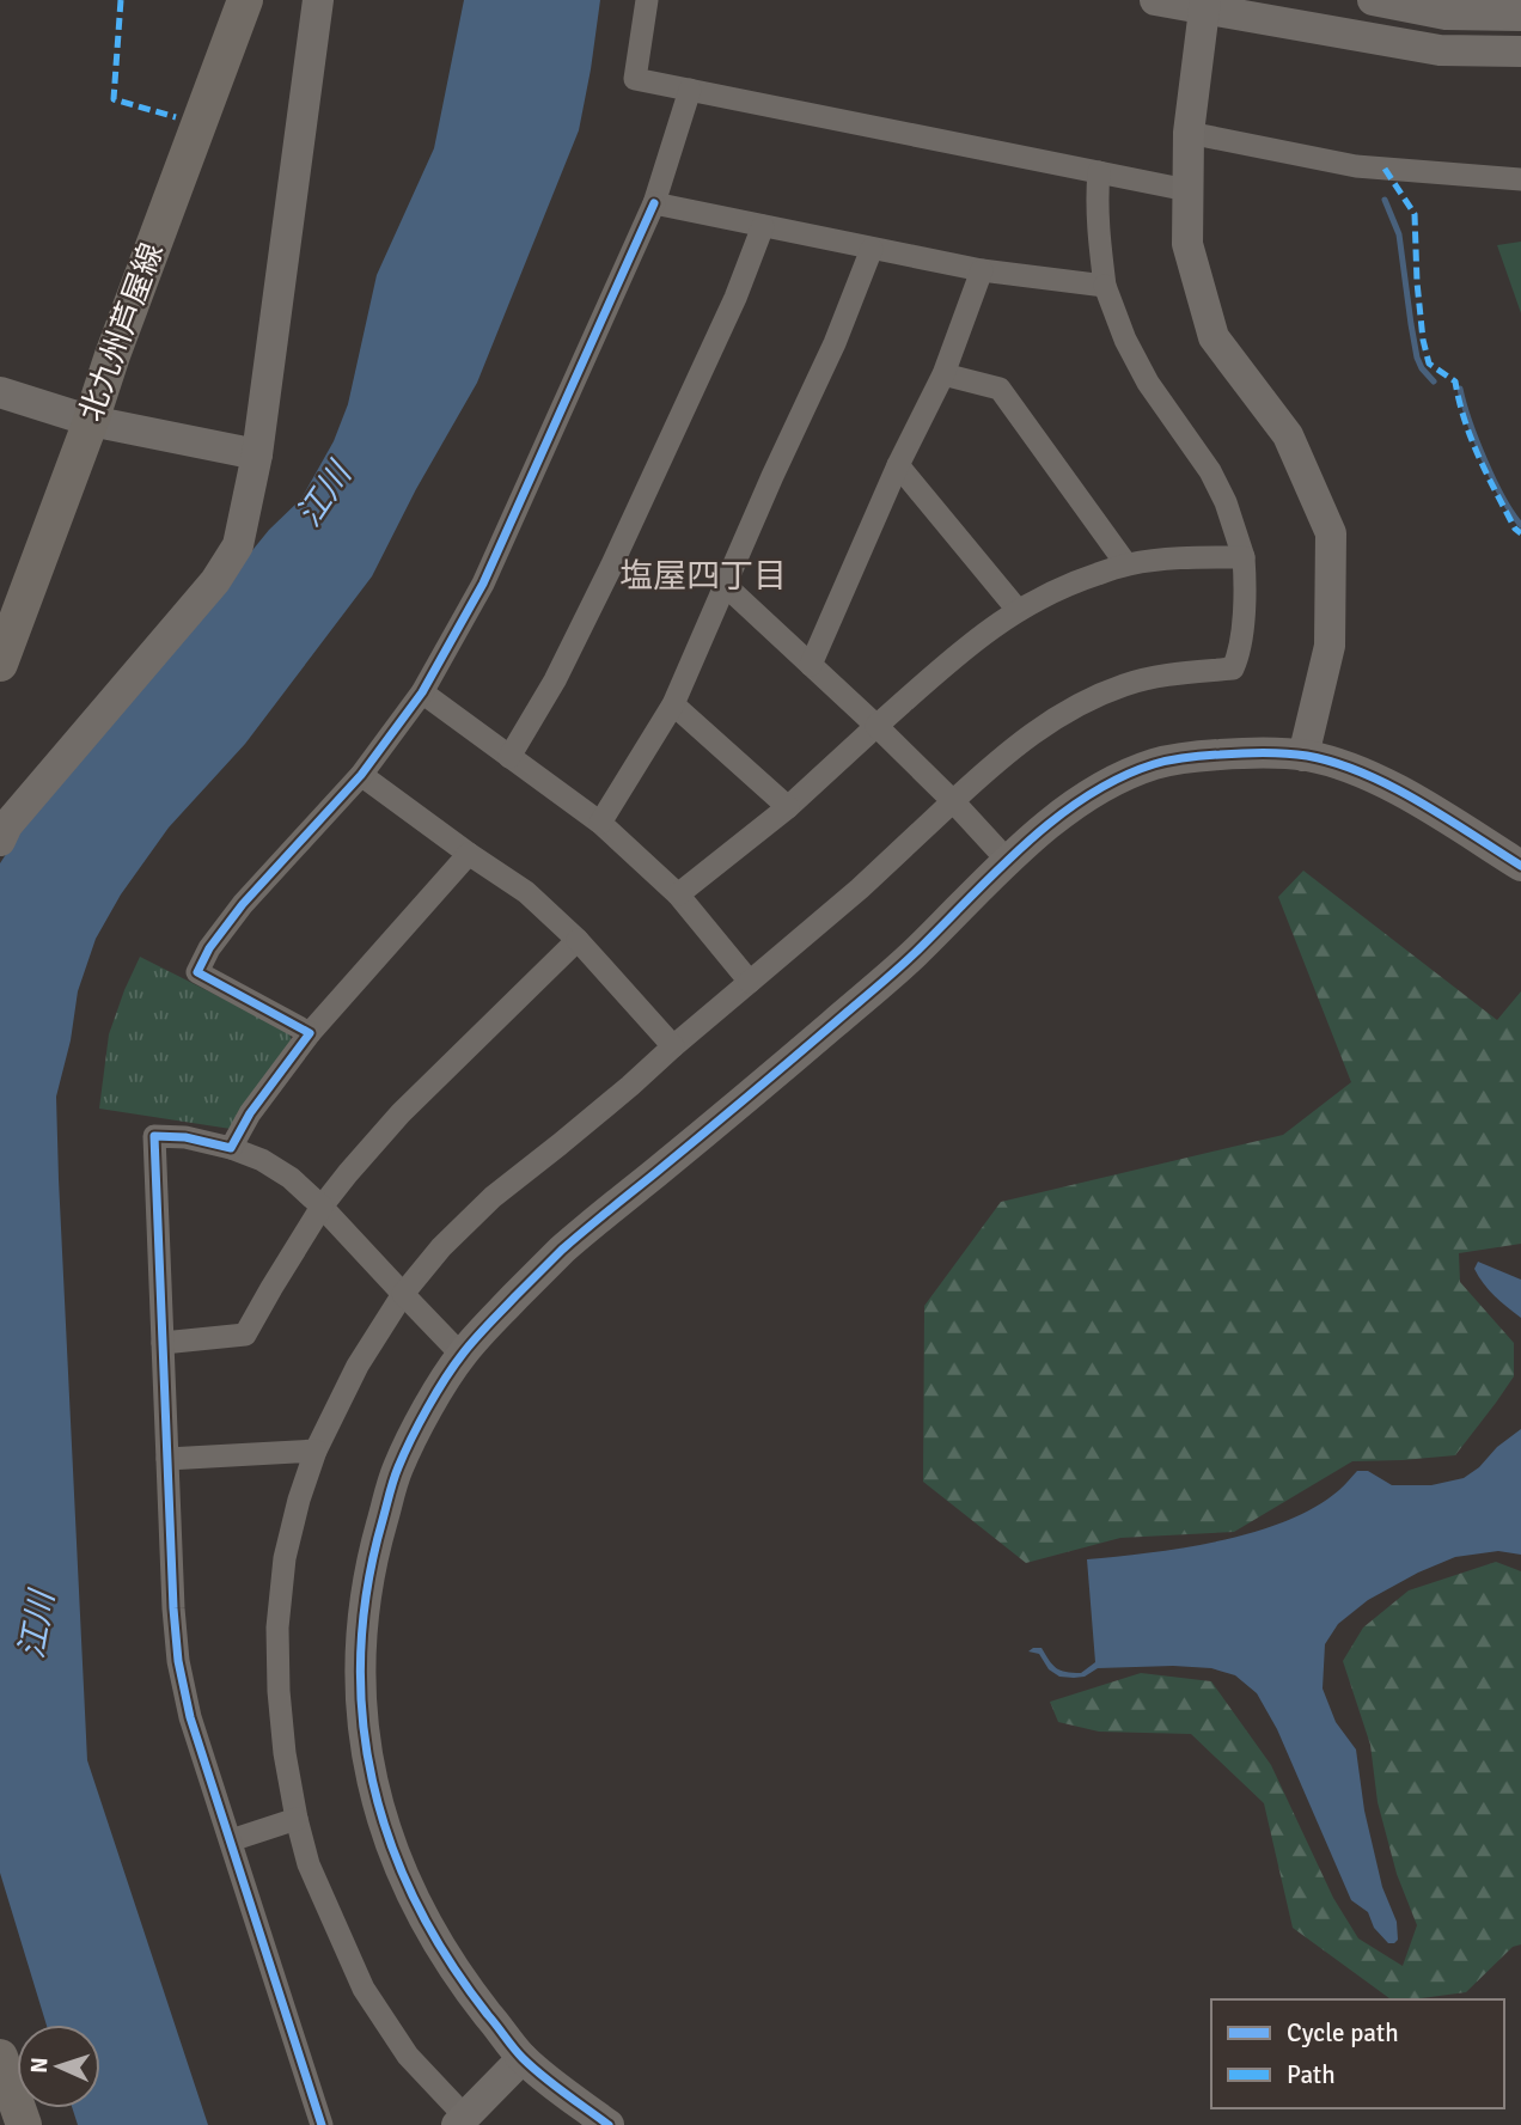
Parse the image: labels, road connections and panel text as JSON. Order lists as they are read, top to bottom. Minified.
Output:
{"streets":{"main road":["北九州芦屋線"]},"districts":["塩屋四丁目"],"water":["江川"],"legend":["Cycle path","Path"],"north":"left"}
